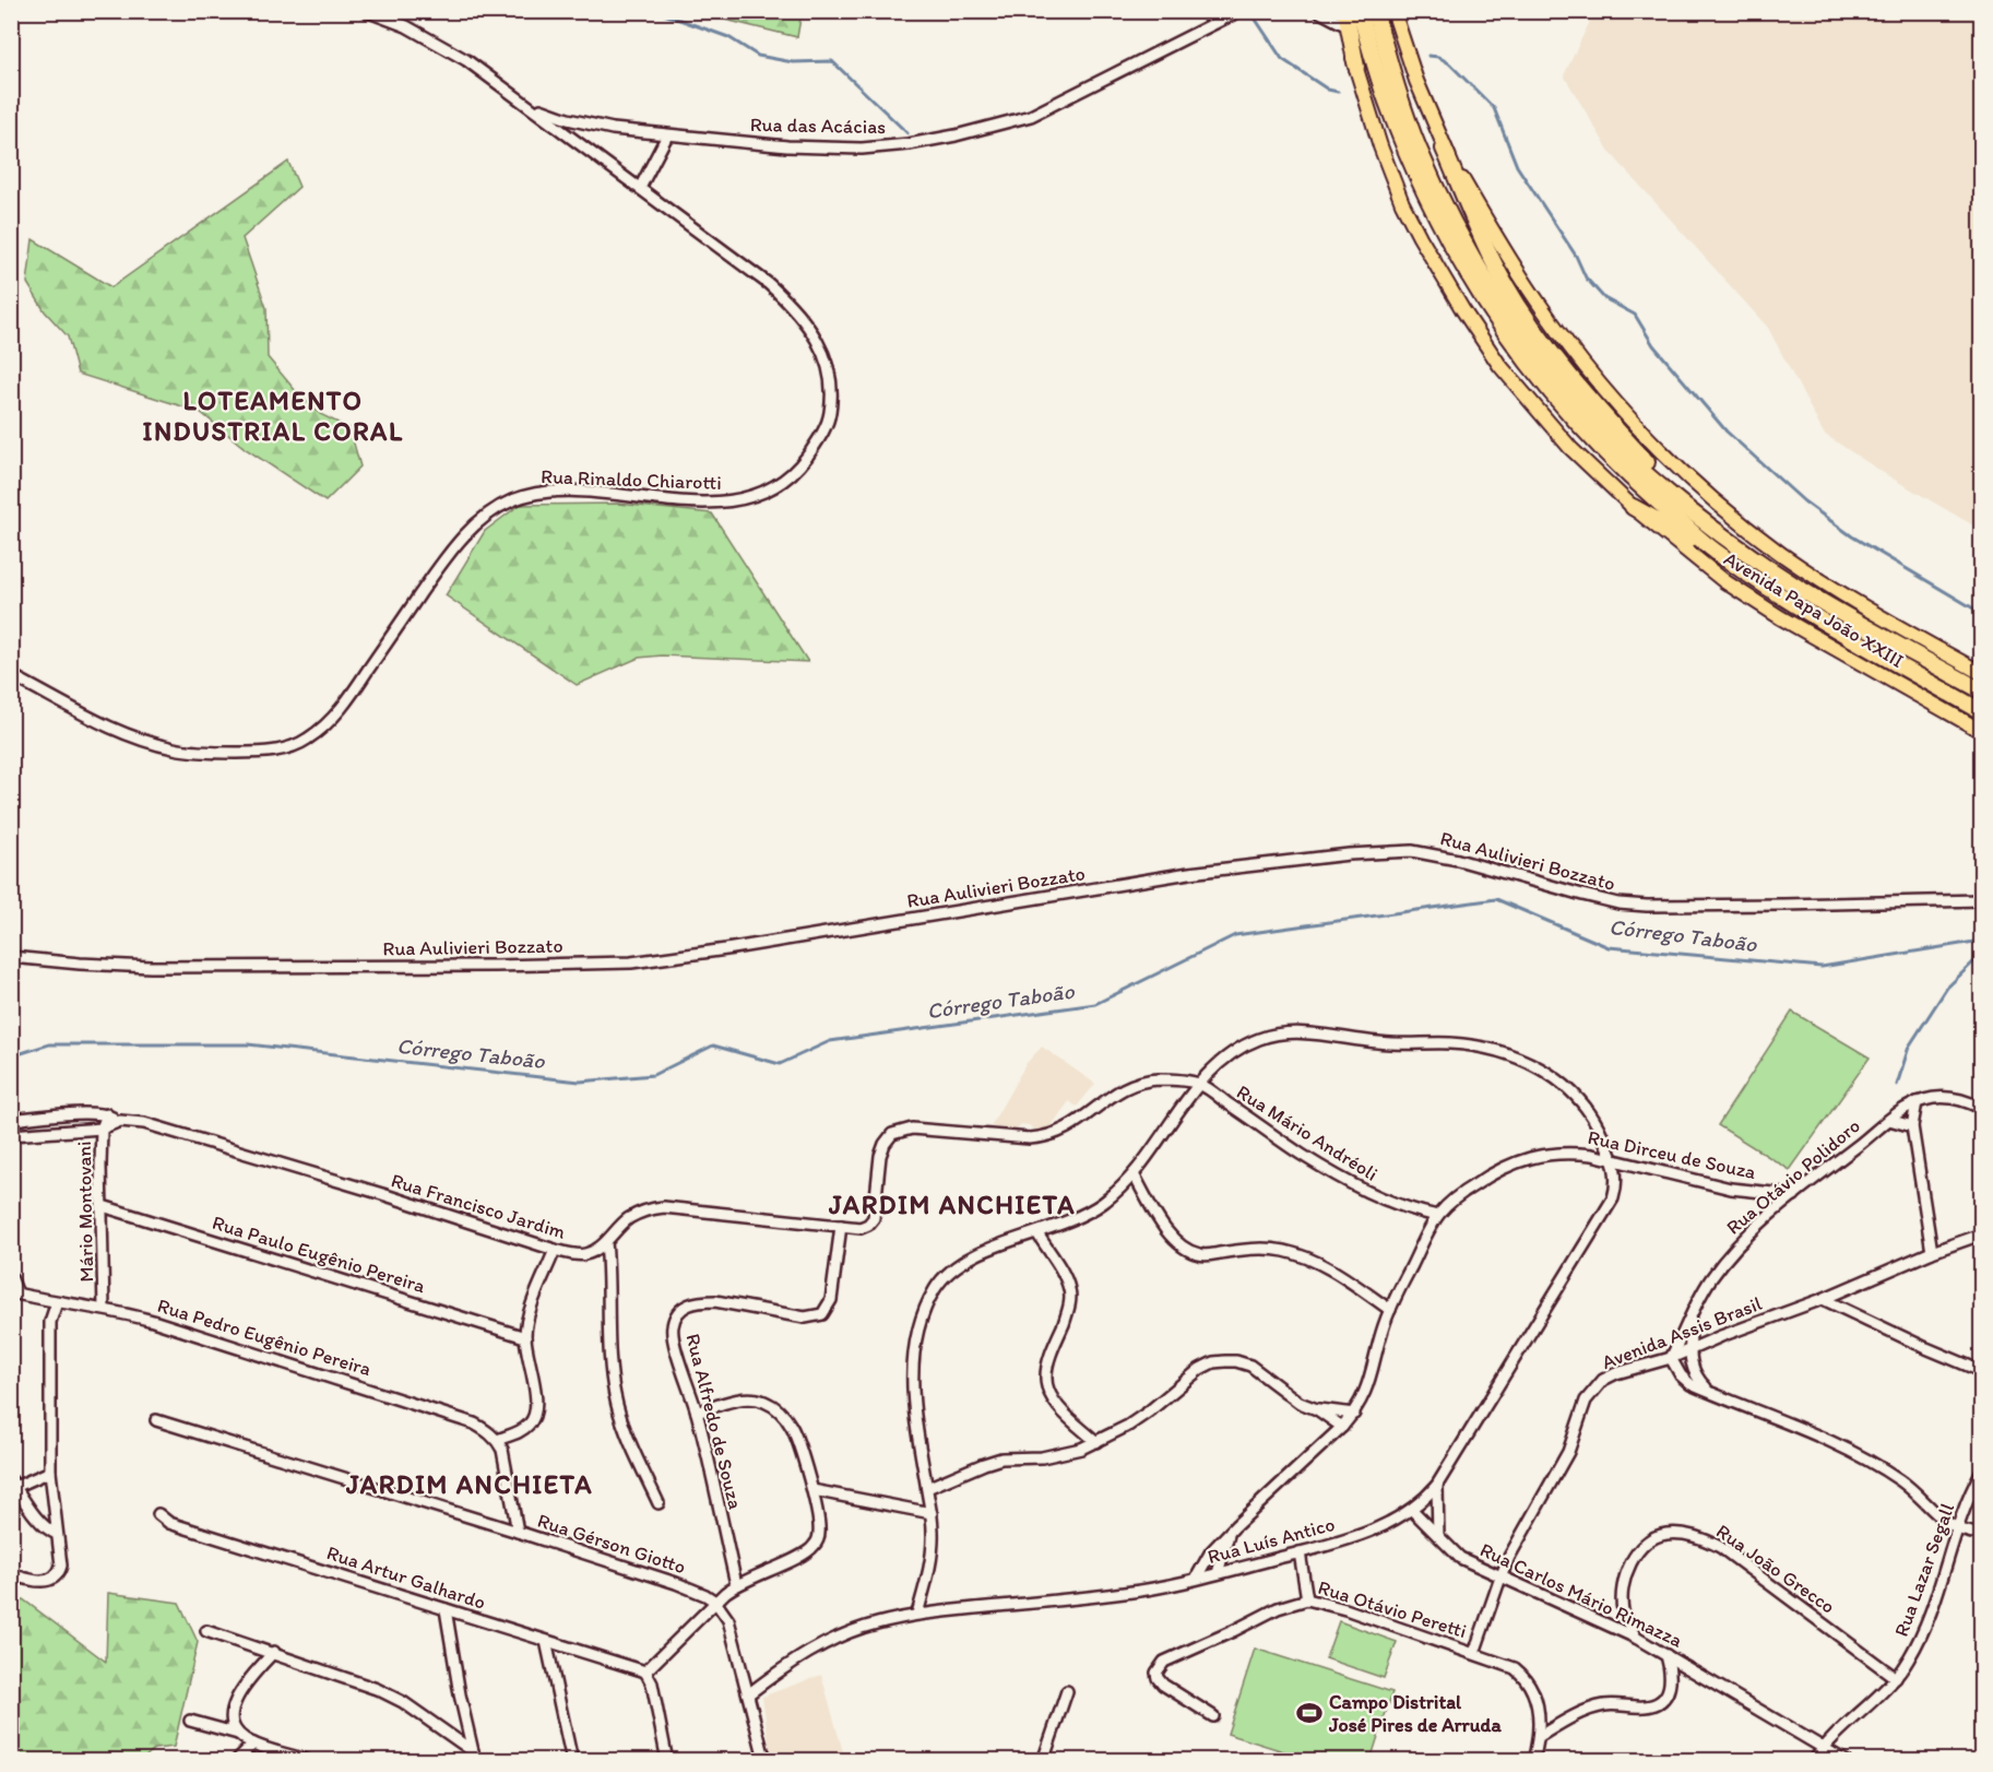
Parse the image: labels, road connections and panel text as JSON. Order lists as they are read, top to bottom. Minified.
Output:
{"streets":{"highway":["Avenida Papa João XXIII"],"street":["Rua das Acácias","Rua Rinaldo Chiarotti","Rua Aulivieri Bozzato","Rua Mário Andréoli","Rua Dirceu de Souza","Rua Otávio Polidoro","Rua Francisco Jardim","Mário Montovani","Rua Paulo Eugênio Pereira","Avenida Assis Brasil","Rua Pedro Eugênio Pereira","Rua Alfredo de Souza","Rua Luís Antico","Rua Gérson Giotto","Rua João Grecco","Rua Lazar Segall","Rua Artur Galhardo","Rua Carlos Mário Rimazza","Rua Otávio Peretti"]},"crossings":[["Rua das Acácias","Rua Rinaldo Chiarotti"],["Rua Mário Andréoli","Rua Dirceu de Souza"],["Rua Mário Andréoli","Rua Francisco Jardim"],["Rua Dirceu de Souza","Rua Otávio Polidoro"],["Rua Dirceu de Souza","Rua Luís Antico"],["Rua Otávio Polidoro","Avenida Assis Brasil"],["Rua Francisco Jardim","Mário Montovani"],["Rua Francisco Jardim","Rua Alfredo de Souza"],["Mário Montovani","Rua Paulo Eugênio Pereira"],["Mário Montovani","Rua Pedro Eugênio Pereira"],["Avenida Assis Brasil","Rua Carlos Mário Rimazza"],["Avenida Assis Brasil","Rua Otávio Peretti"],["Rua Luís Antico","Rua Carlos Mário Rimazza"],["Rua João Grecco","Rua Lazar Segall"],["Rua João Grecco","Rua Carlos Mário Rimazza"],["Rua Lazar Segall","Rua Carlos Mário Rimazza"]],"districts":["LOTEAMENTO INDUSTRIAL CORAL","JARDIM ANCHIETA","JARDIM ANCHIETA"],"water":["Córrego Taboão"],"places":{"sports":["Campo Distrital José Pires de Arruda"]}}
